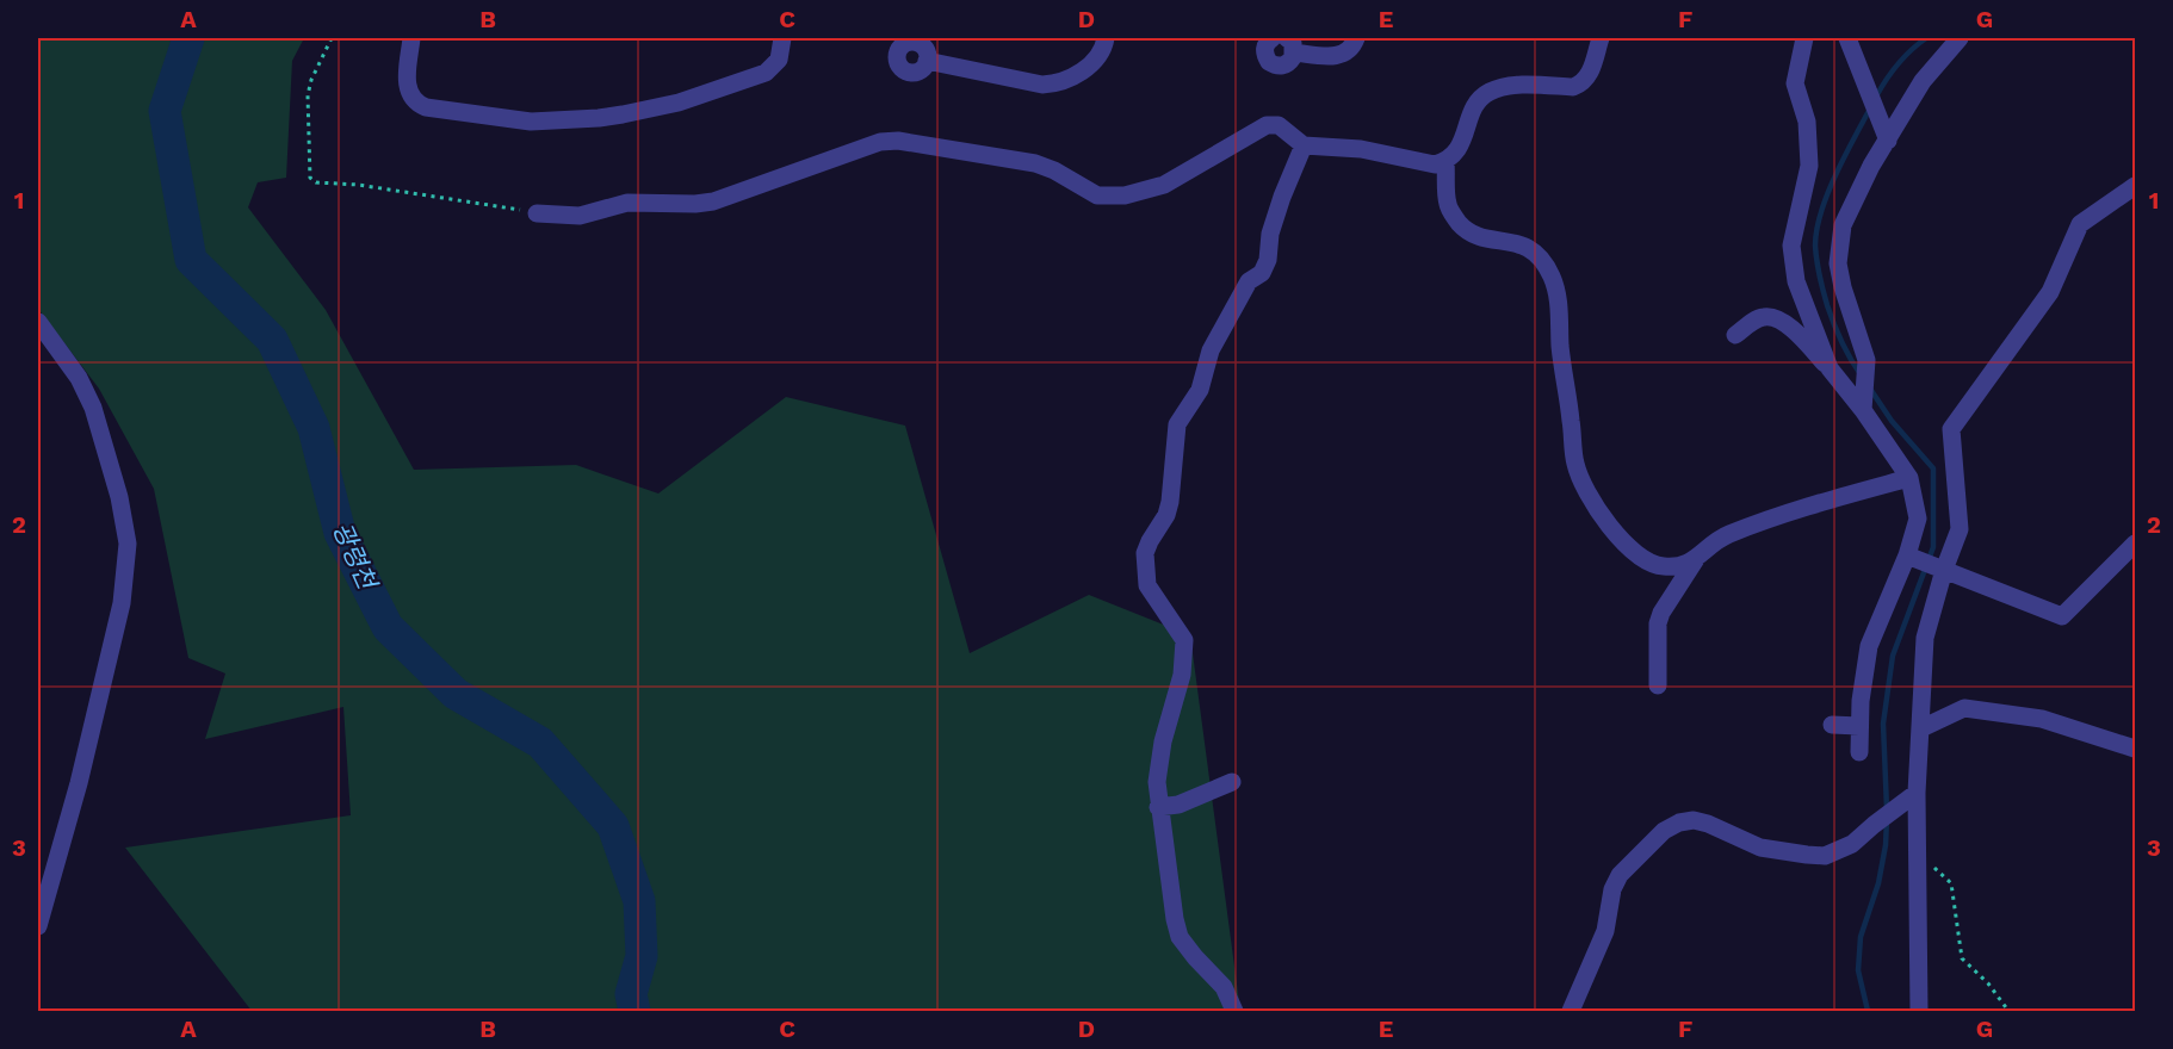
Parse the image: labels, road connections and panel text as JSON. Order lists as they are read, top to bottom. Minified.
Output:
{"water":["광령천"],"grid":{"columns":["A","B","C","D","E","F","G"],"rows":["1","2","3"]}}
